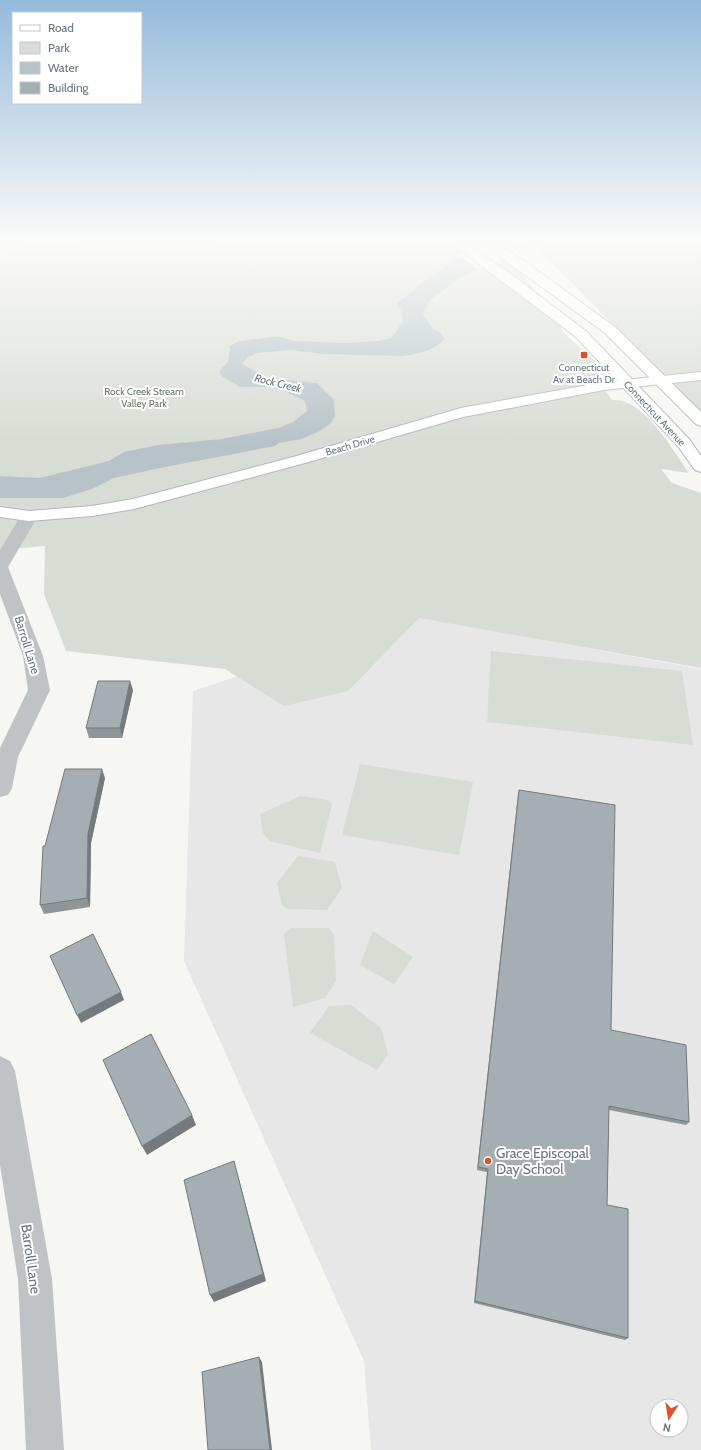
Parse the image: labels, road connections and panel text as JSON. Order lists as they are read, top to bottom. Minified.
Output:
{"streets":{"main road":["Connecticut Avenue","Beach Drive"],"street":["Barroll Lane"]},"crossings":[["Connecticut Avenue","Beach Drive"]],"water":["Rock Creek"],"parks":["Rock Creek Stream Valley Park"],"places":{"transit":["Connecticut Av at Beach Dr"],"other":["Grace Episcopal Day School"]},"legend":["Road","Park","Water","Building"],"north":"bottom"}
